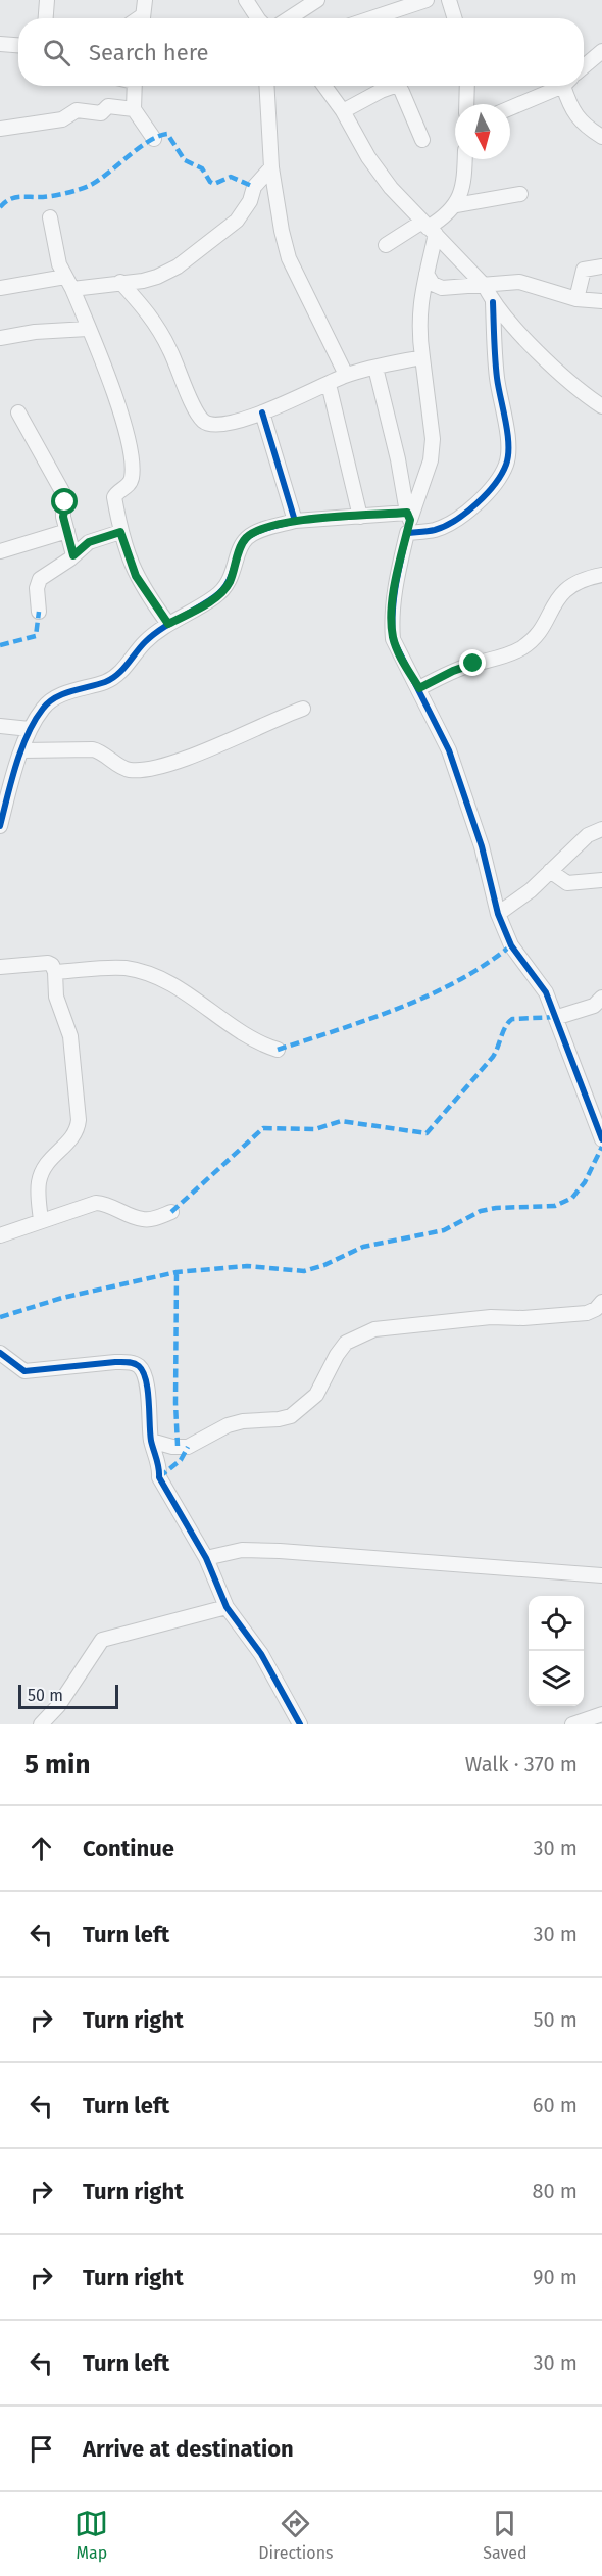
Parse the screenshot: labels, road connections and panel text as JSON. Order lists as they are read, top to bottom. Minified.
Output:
{"scale_bar":"50 m","north":"bottom","page":{"search":"Search here","scale":"50 m","heading":["5 min","Walk · 370 m"],"list":[["Continue","30 m"],["Turn left","30 m"],["Turn right","50 m"],["Turn left","60 m"],["Turn right","80 m"],["Turn right","90 m"],["Turn left","30 m"],"Arrive at destination"],"nav":["Map","Directions","Saved"]}}
